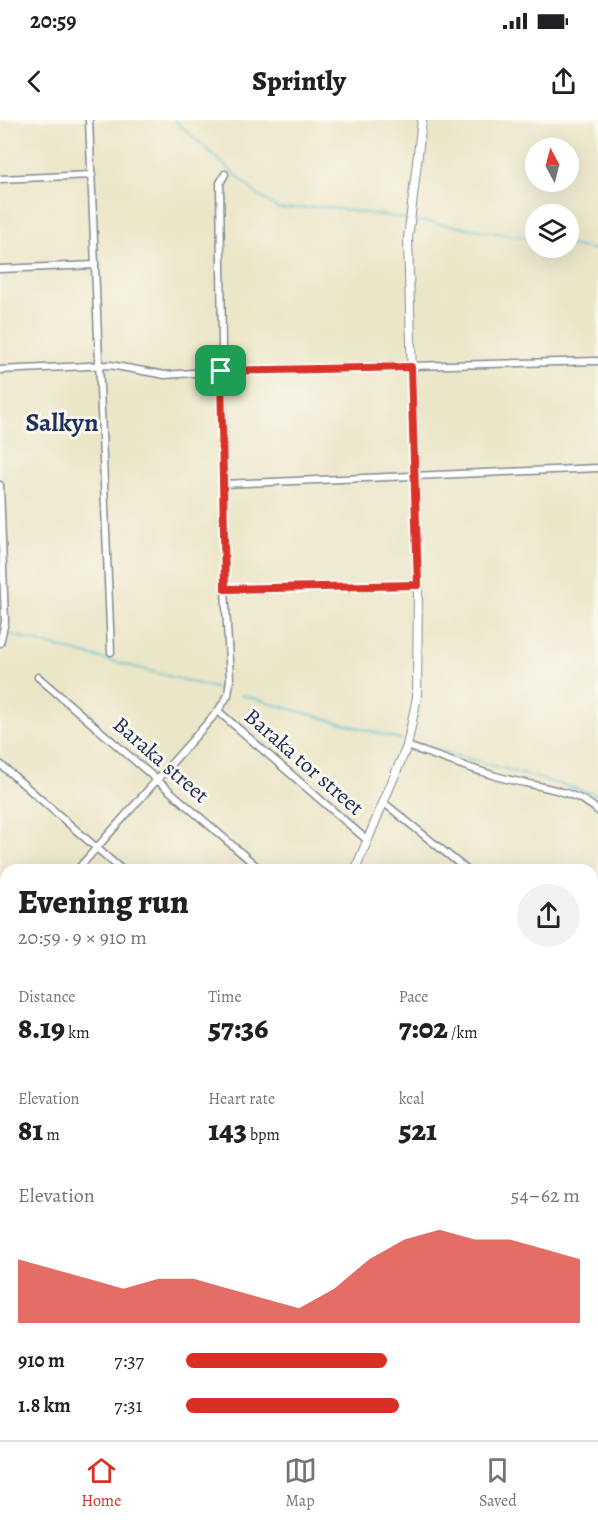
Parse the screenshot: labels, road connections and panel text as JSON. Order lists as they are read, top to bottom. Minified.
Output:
{"streets":{"street":["Baraka street","Baraka tor street"]},"districts":["Salkyn"],"north":"top","page":{"status":"20:59","header":"Sprintly","heading":["Evening run","20:59 · 9 × 910 m"],"stats":[["Distance","8.19 km"],["Time","57:36"],["Pace","7:02 /km"],["Elevation","81 m"],["Heart rate","143 bpm"],["kcal","521"]],"chart":["Elevation","54–62 m"],"list":[{"name":"910 m","note":"7:37"},{"name":"1.8 km","note":"7:31"}],"tabs":["Home","Map","Saved"]}}
